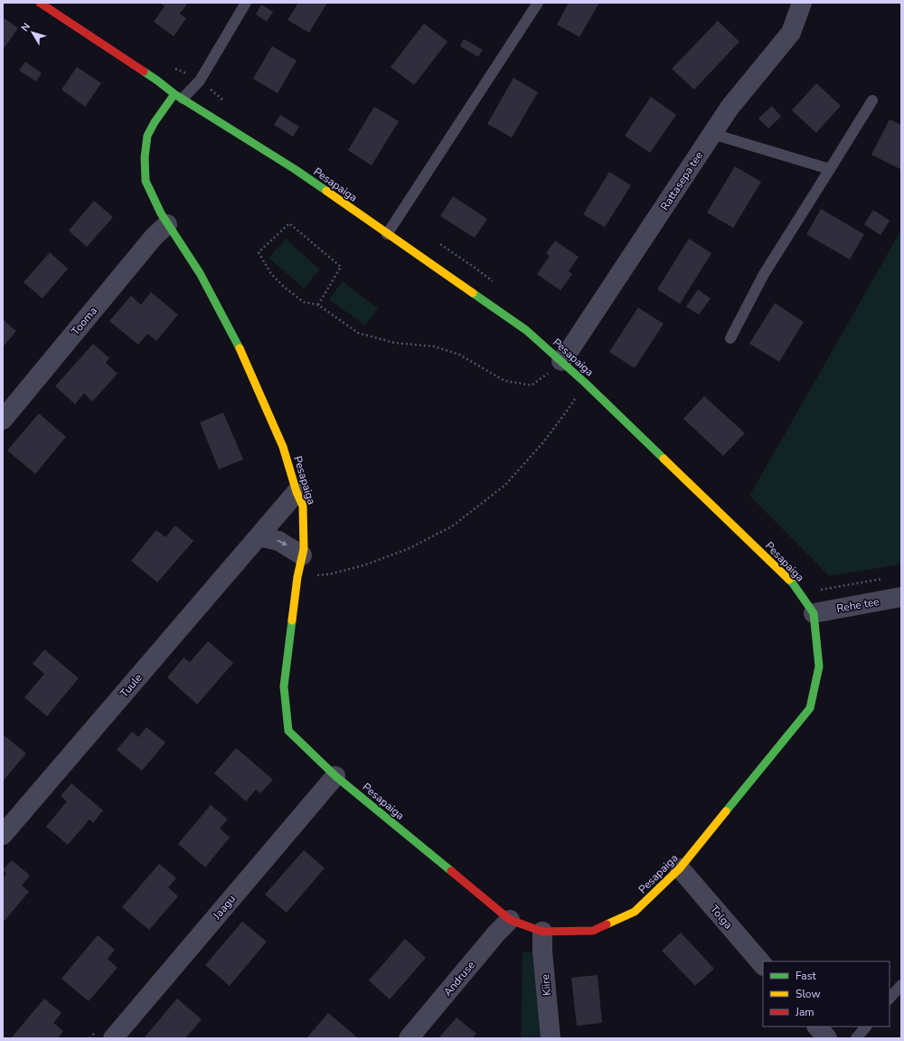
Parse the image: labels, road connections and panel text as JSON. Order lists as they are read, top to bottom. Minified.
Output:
{"streets":{"street":["Rattasepa tee","Pesapaiga","Tooma","Rehe tee","Tuule","Jaagu","Tolga","Andruse","Kiire"]},"crossings":[["Rattasepa tee","Pesapaiga"],["Pesapaiga","Tooma"],["Pesapaiga","Rehe tee"],["Pesapaiga","Tuule"],["Pesapaiga","Jaagu"],["Pesapaiga","Tolga"],["Pesapaiga","Andruse"],["Pesapaiga","Kiire"]],"legend":["Fast","Slow","Jam"],"north":"top left"}
